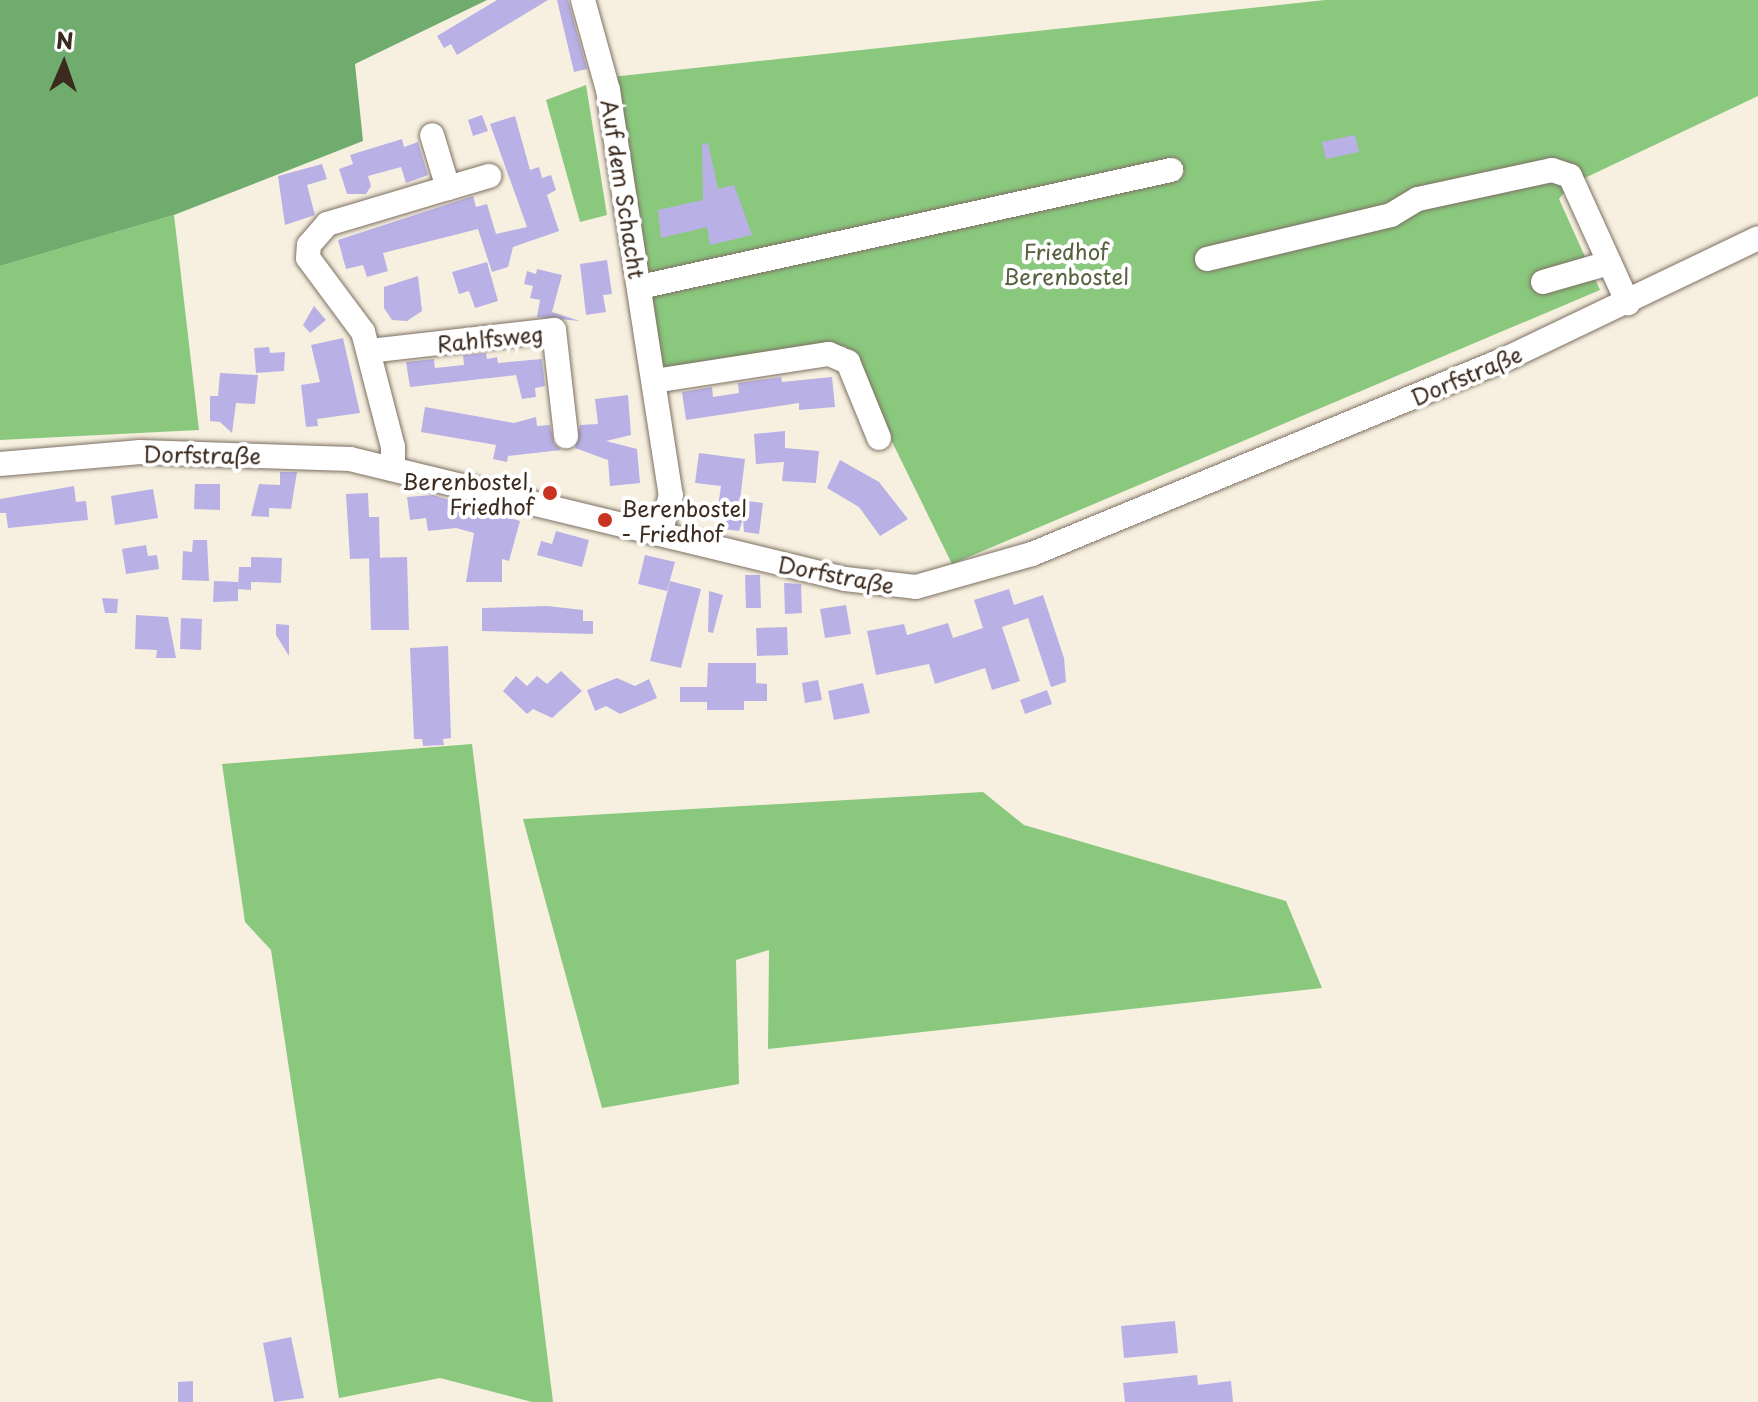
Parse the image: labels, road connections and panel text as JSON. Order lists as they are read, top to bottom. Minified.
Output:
{"streets":{"street":["Auf dem Schacht","Rahlfsweg","Dorfstraße"]},"crossings":[["Auf dem Schacht","Dorfstraße"]],"parks":["Friedhof Berenbostel"],"places":["Berenbostel, Friedhof","Berenbostel - Friedhof"],"north":"top"}
